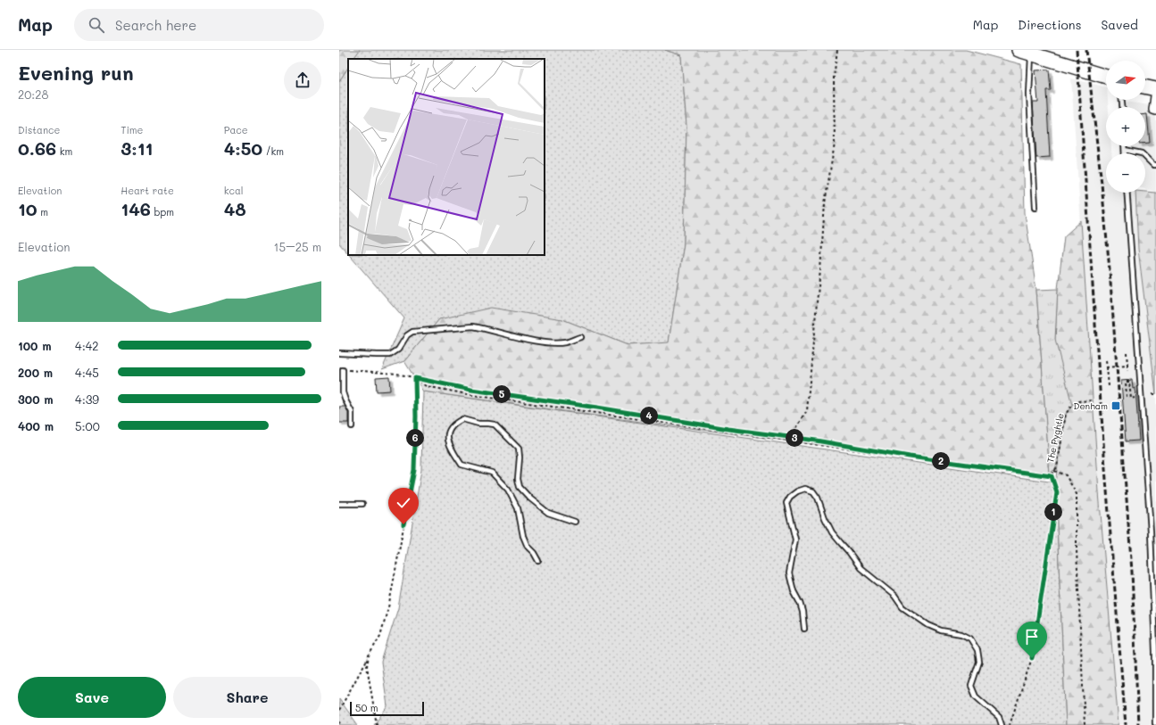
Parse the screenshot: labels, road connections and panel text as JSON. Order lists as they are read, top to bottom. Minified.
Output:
{"streets":{"path":["The Pyghtle"]},"places":{"transit":["Denham"]},"scale_bar":"50 m","north":"right","page":{"header":"Map","search":"Search here","nav":["Map","Directions","Saved"],"heading":["Evening run","20:28"],"map_buttons":["+","−"],"stats":[["Distance","0.66 km"],["Time","3:11"],["Pace","4:50 /km"],["Elevation","10 m"],["Heart rate","146 bpm"],["kcal","48"]],"chart":["Elevation","15–25 m"],"list":[{"name":"100 m","note":"4:42"},{"name":"200 m","note":"4:45"},{"name":"300 m","note":"4:39"},{"name":"400 m","note":"5:00"}],"pins":["5","4","3","6","2","1"],"buttons":["Save","Share"],"scale":"50 m"}}
